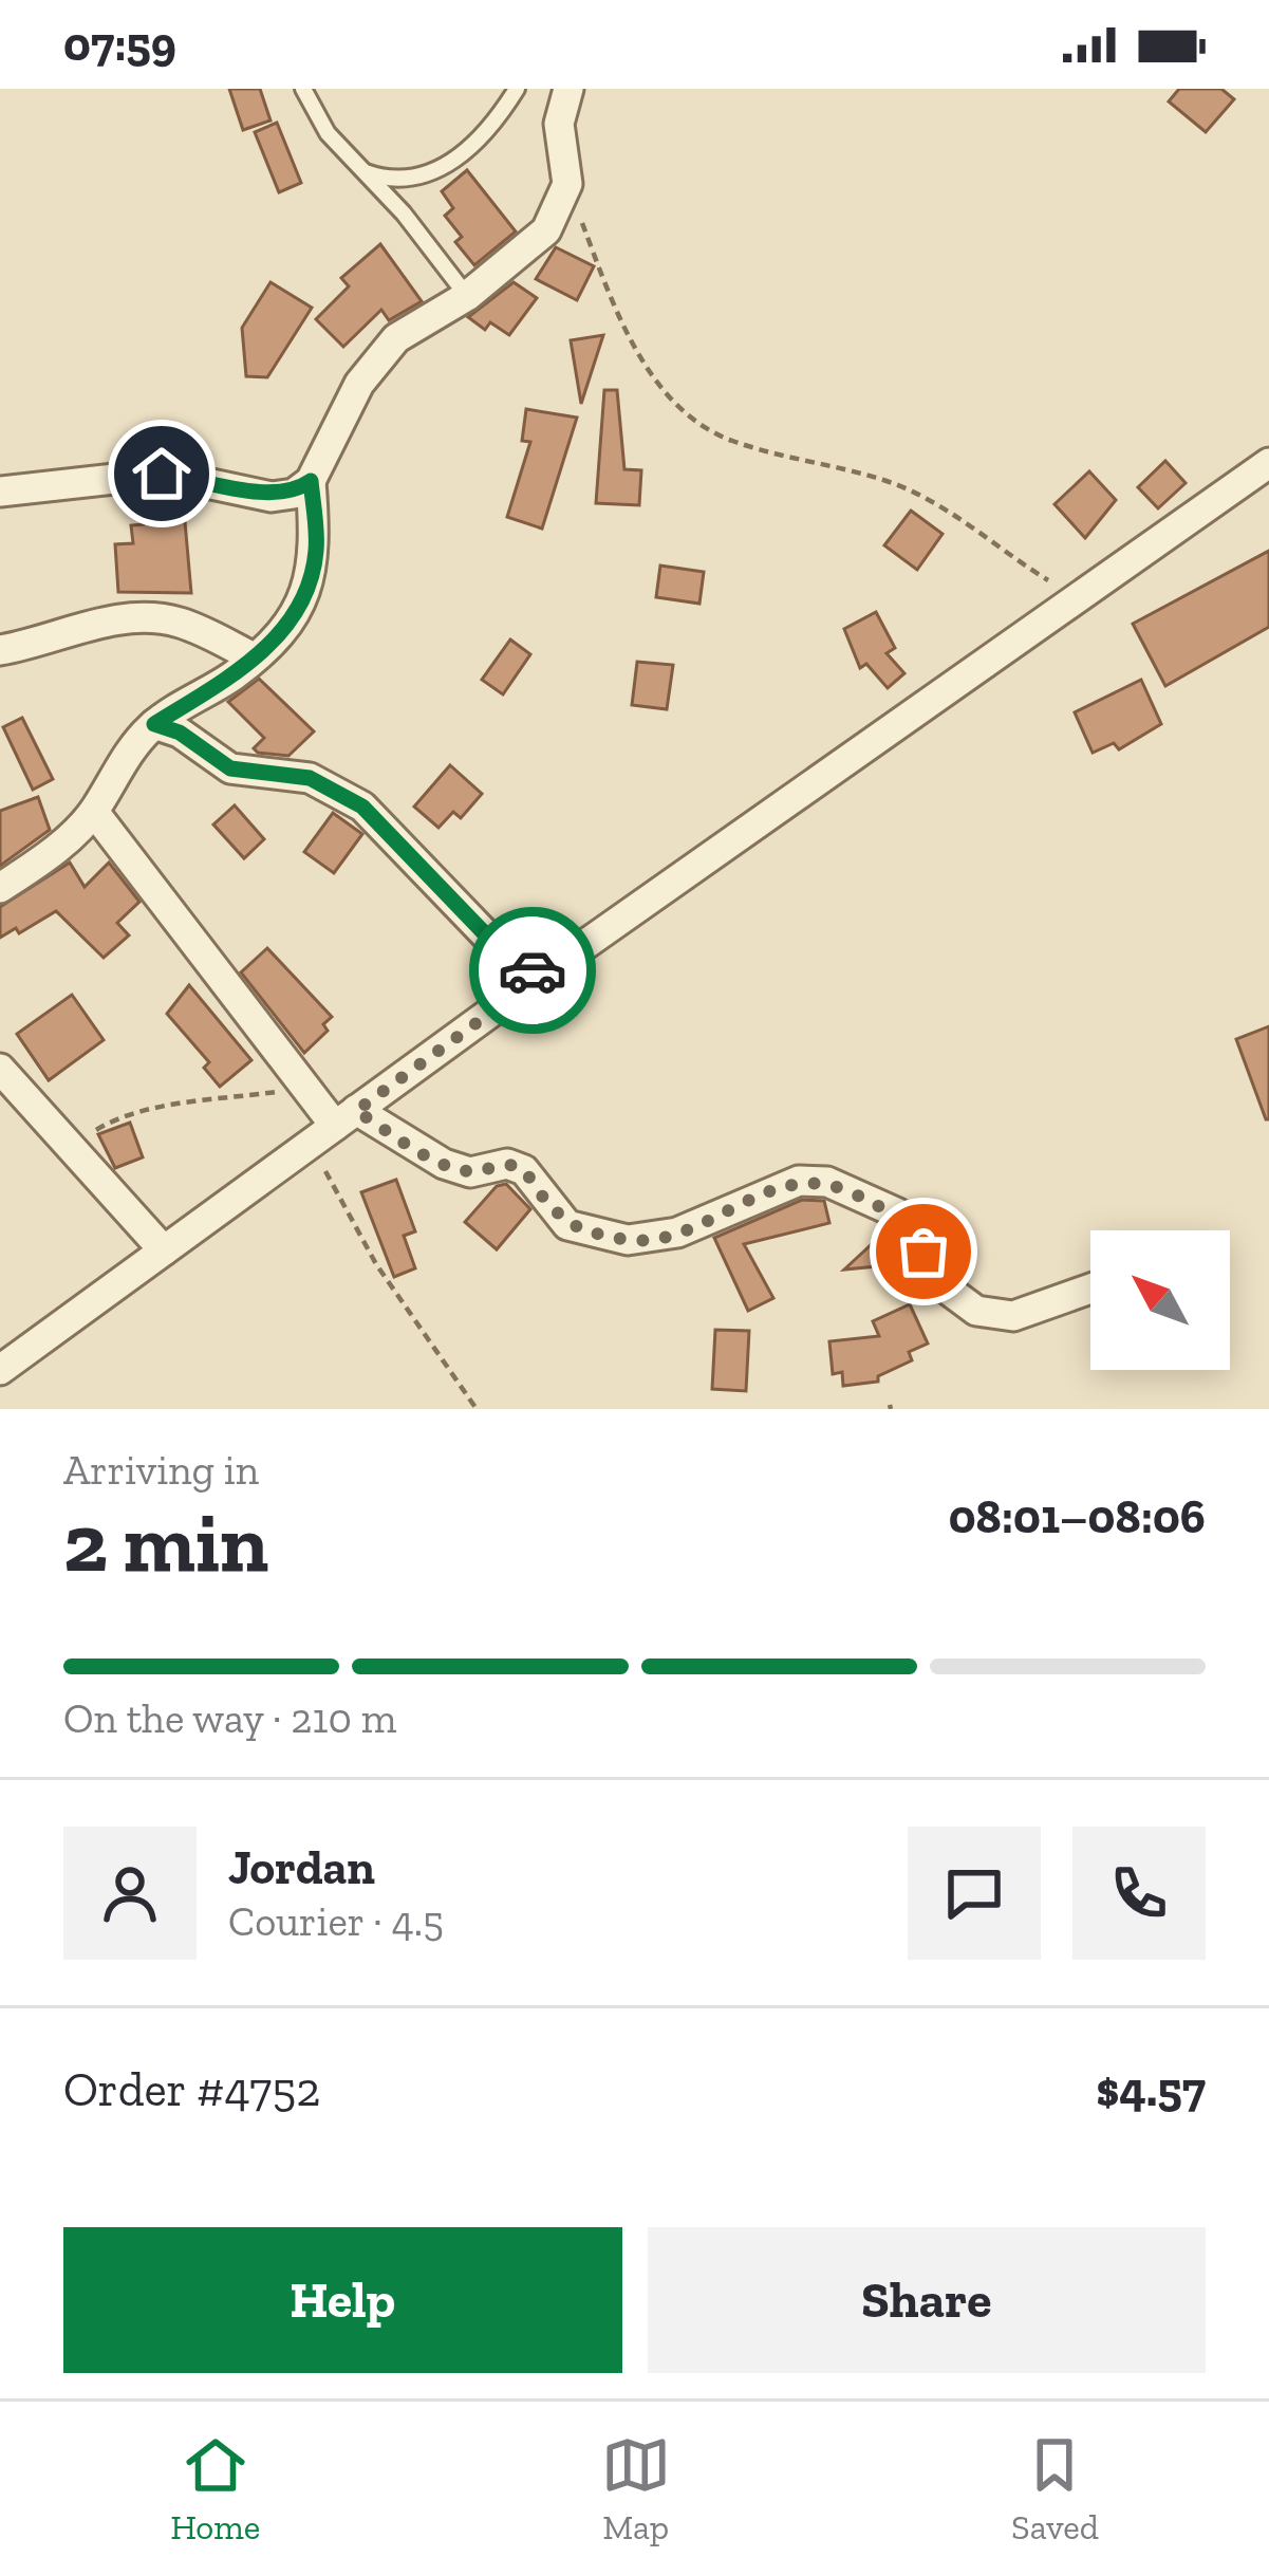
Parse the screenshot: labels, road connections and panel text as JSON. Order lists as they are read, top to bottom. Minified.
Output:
{"north":"top left","page":{"status":"07:59","heading":["2 min","Arriving in","08:01–08:06"],"panel":["Jordan","Courier · 4.5","Order #4752","$4.57"],"bar":"On the way · 210 m","buttons":["Help","Share"],"tabs":["Home","Map","Saved"]}}
